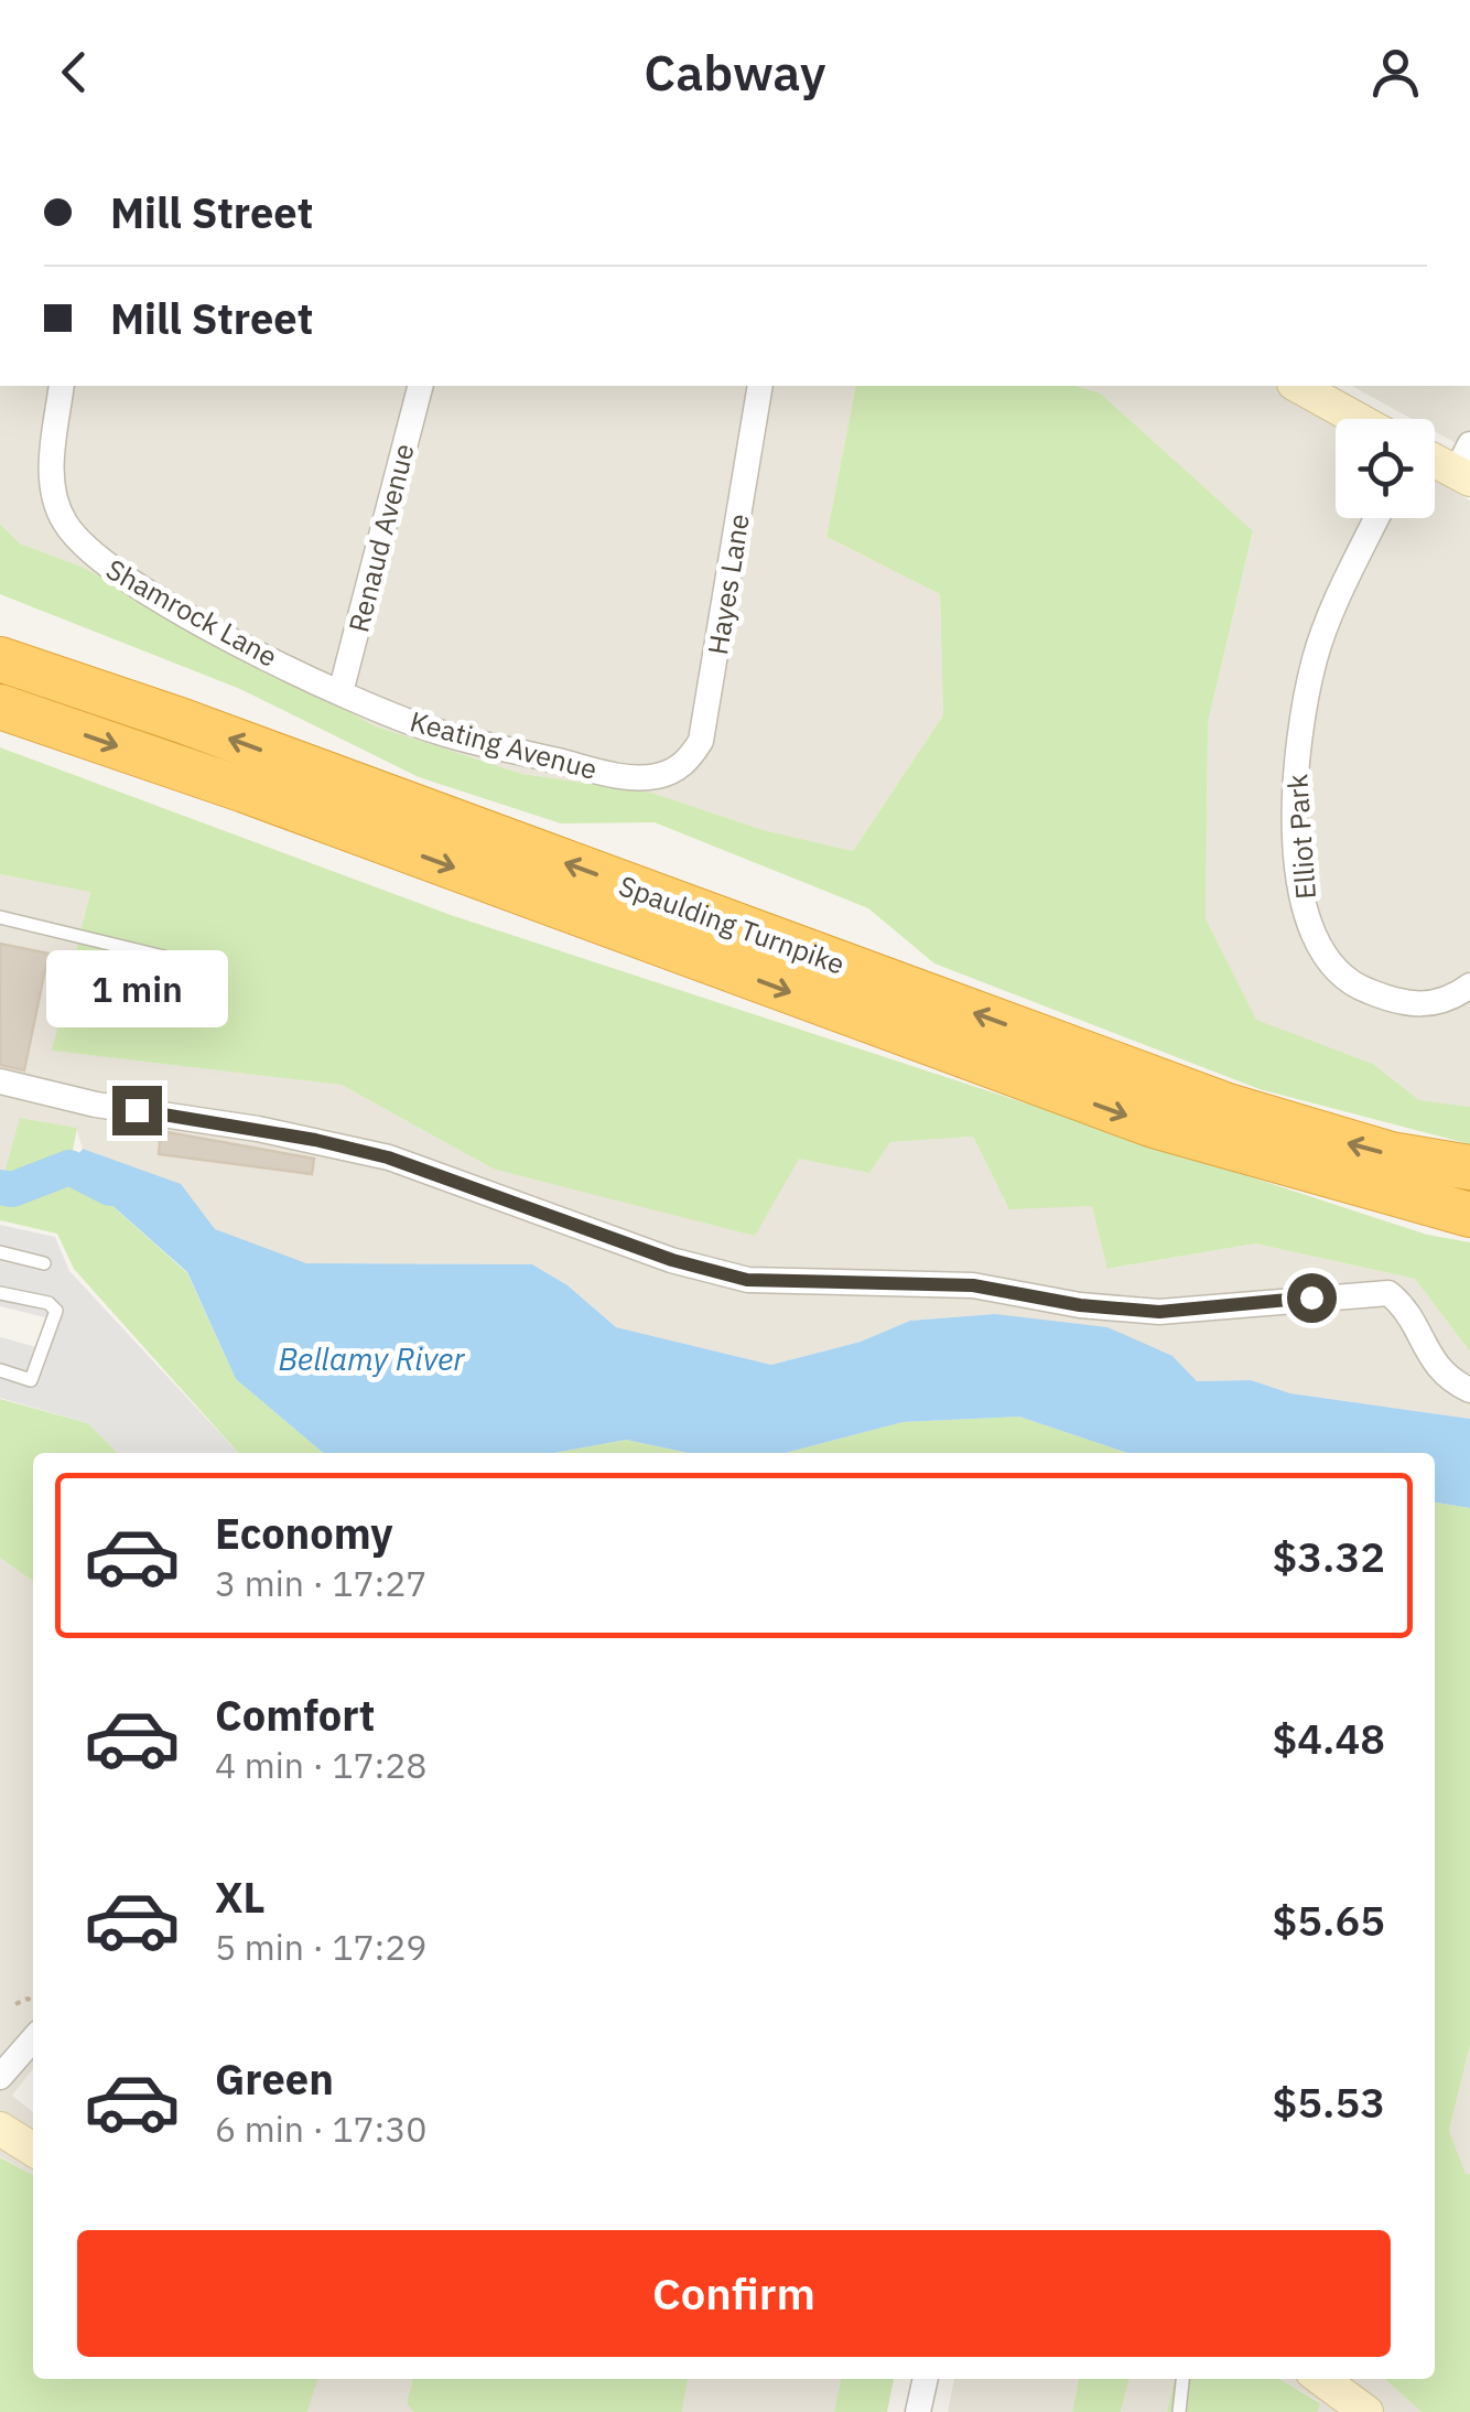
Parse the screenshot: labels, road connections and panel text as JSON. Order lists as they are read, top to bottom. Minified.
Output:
{"streets":{"highway":["Spaulding Turnpike"],"street":["Renaud Avenue","Hayes Lane","Shamrock Lane","Keating Avenue","Elliot Park"]},"crossings":[["Renaud Avenue","Shamrock Lane"],["Renaud Avenue","Keating Avenue"],["Hayes Lane","Keating Avenue"],["Shamrock Lane","Keating Avenue"]],"water":["Bellamy River"],"page":{"header":"Cabway","banner":["Mill Street","Mill Street"],"bubble":"1 min","list":[{"name":"Economy","note":"3 min · 17:27","value":"$3.32"},{"name":"Comfort","note":"4 min · 17:28","value":"$4.48"},{"name":"XL","note":"5 min · 17:29","value":"$5.65"},{"name":"Green","note":"6 min · 17:30","value":"$5.53"}],"buttons":"Confirm"}}
